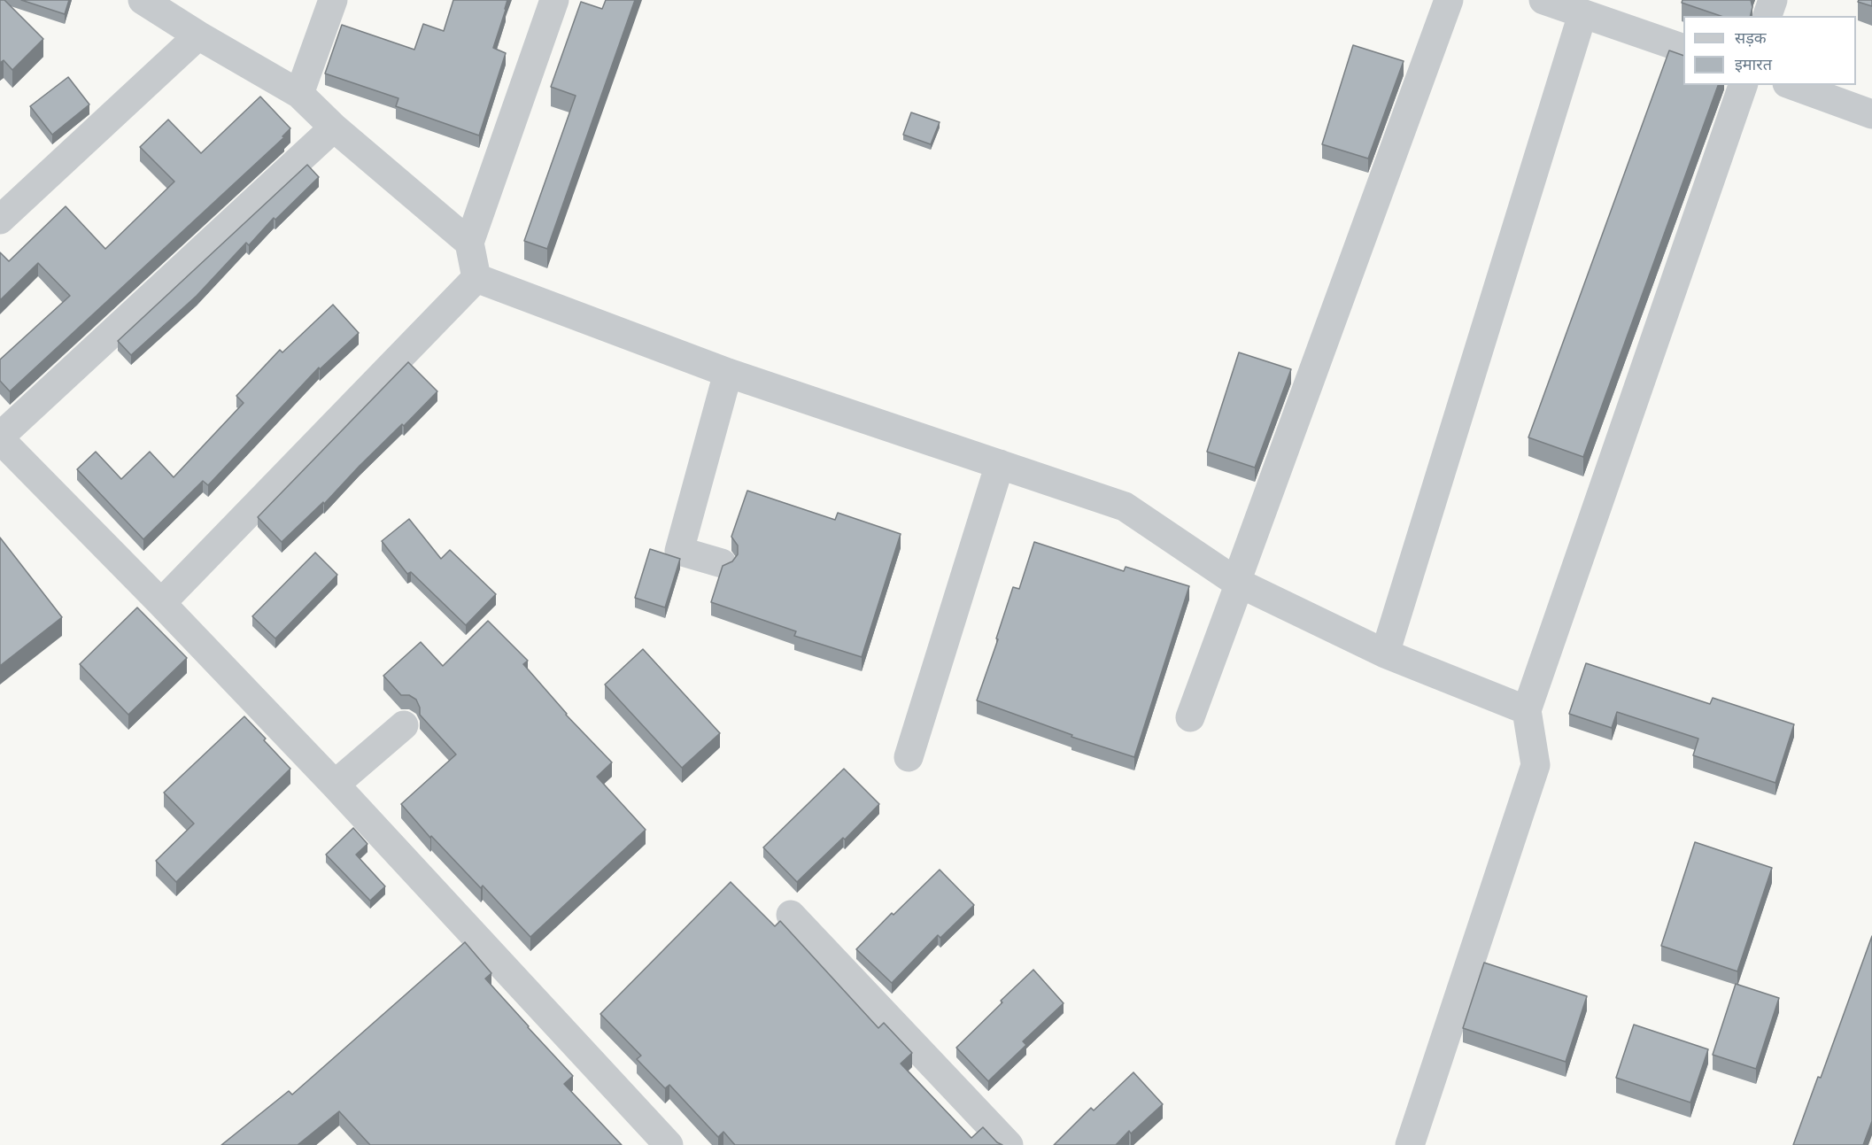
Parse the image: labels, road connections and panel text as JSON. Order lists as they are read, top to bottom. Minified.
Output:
{"legend":["सड़क","इमारत"]}
